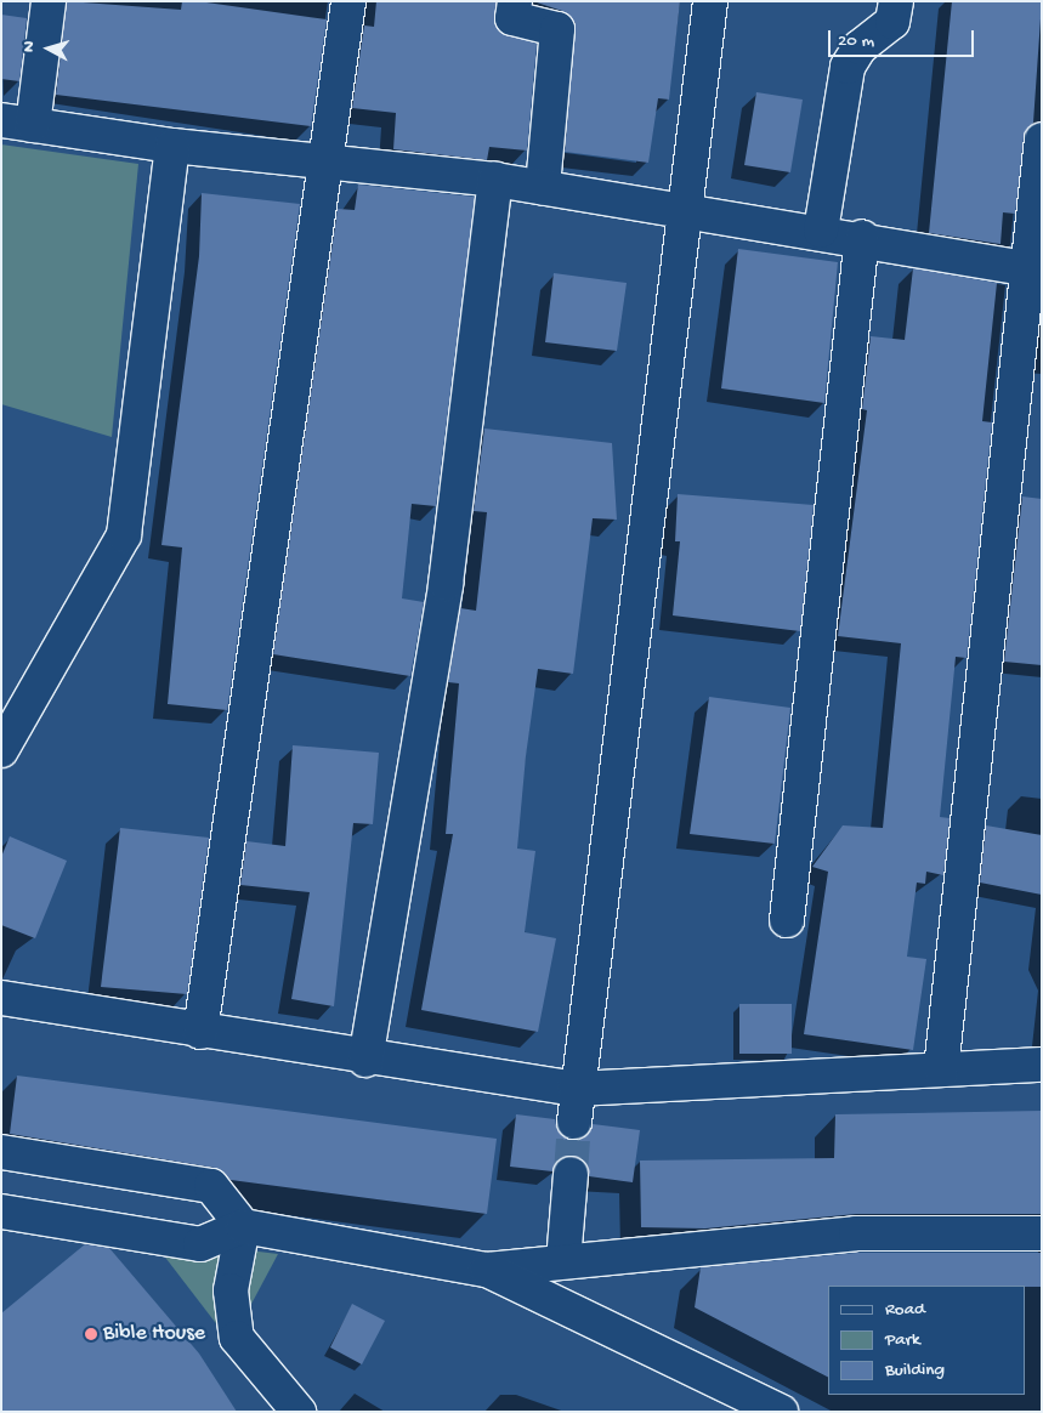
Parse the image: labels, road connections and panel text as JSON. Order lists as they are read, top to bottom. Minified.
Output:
{"places":["Bible House"],"legend":["Road","Park","Building"],"scale_bar":"20 m","north":"left"}
